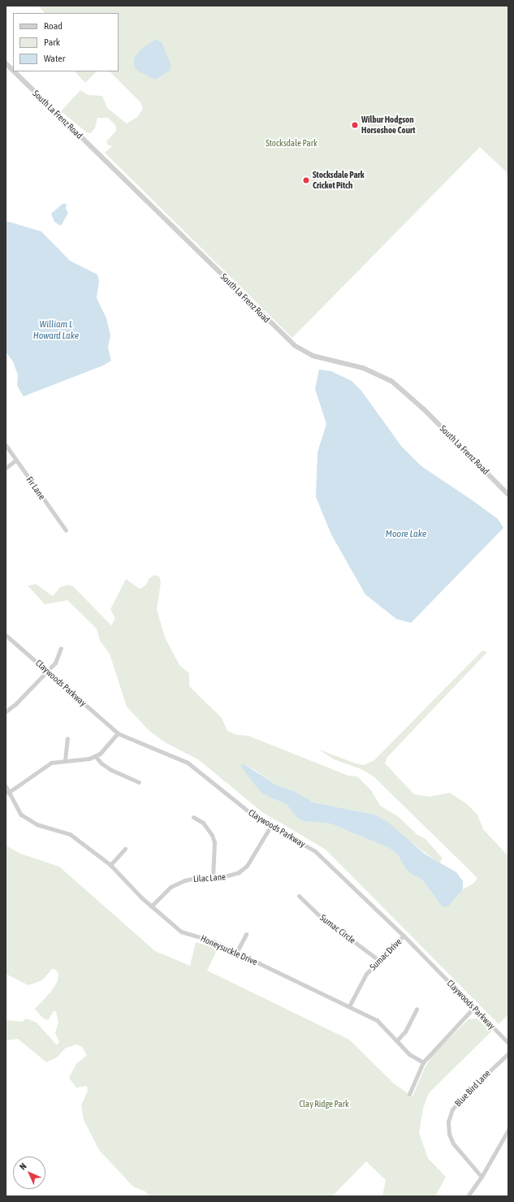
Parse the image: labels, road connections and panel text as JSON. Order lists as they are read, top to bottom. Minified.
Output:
{"streets":{"street":["South La Frenz Road","Fir Lane","Claywoods Parkway","Lilac Lane","Sumac Circle","Honeysuckle Drive","Sumac Drive","Blue Bird Lane"]},"crossings":[["Claywoods Parkway","Lilac Lane"],["Claywoods Parkway","Sumac Drive"],["Lilac Lane","Honeysuckle Drive"],["Sumac Circle","Sumac Drive"],["Honeysuckle Drive","Sumac Drive"]],"water":["William L Howard Lake","Moore Lake"],"parks":["Stocksdale Park","Clay Ridge Park"],"places":["Wilbur Hodgson Horseshoe Court","Stocksdale Park Cricket Pitch"],"legend":["Road","Park","Water"],"north":"top left"}
